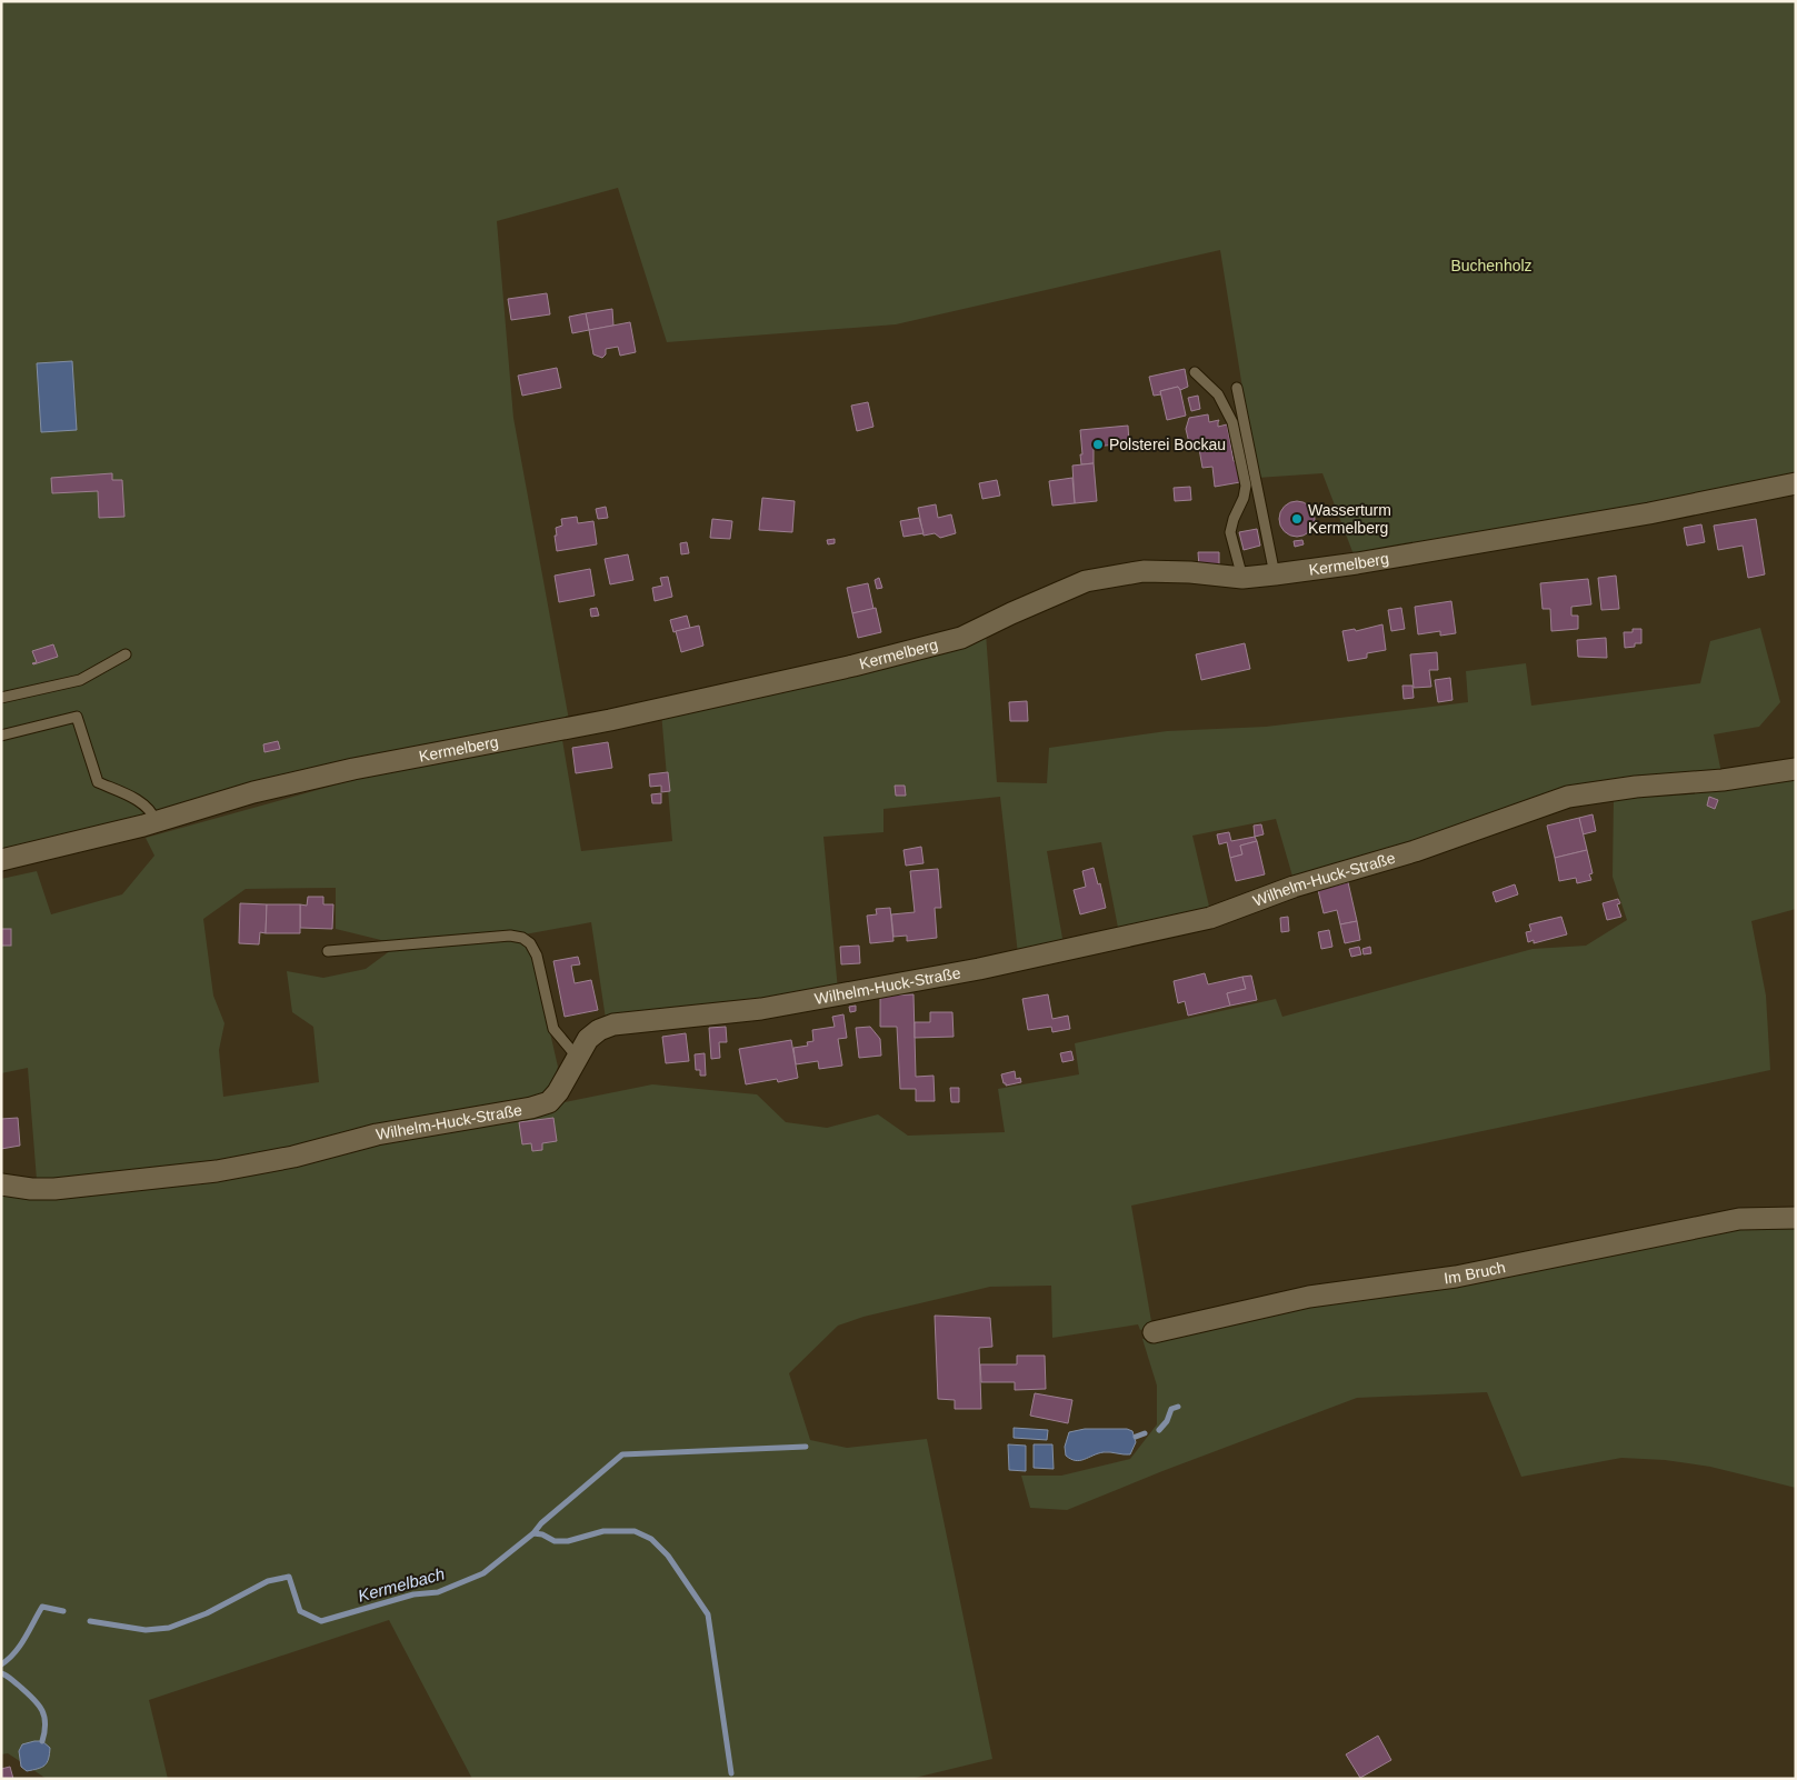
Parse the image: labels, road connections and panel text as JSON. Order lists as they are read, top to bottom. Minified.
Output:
{"streets":{"street":["Kermelberg","Wilhelm-Huck-Straße","Im Bruch"]},"water":["Kermelbach"],"parks":["Buchenholz"],"places":["Polsterei Bockau","Wasserturm Kermelberg"]}
